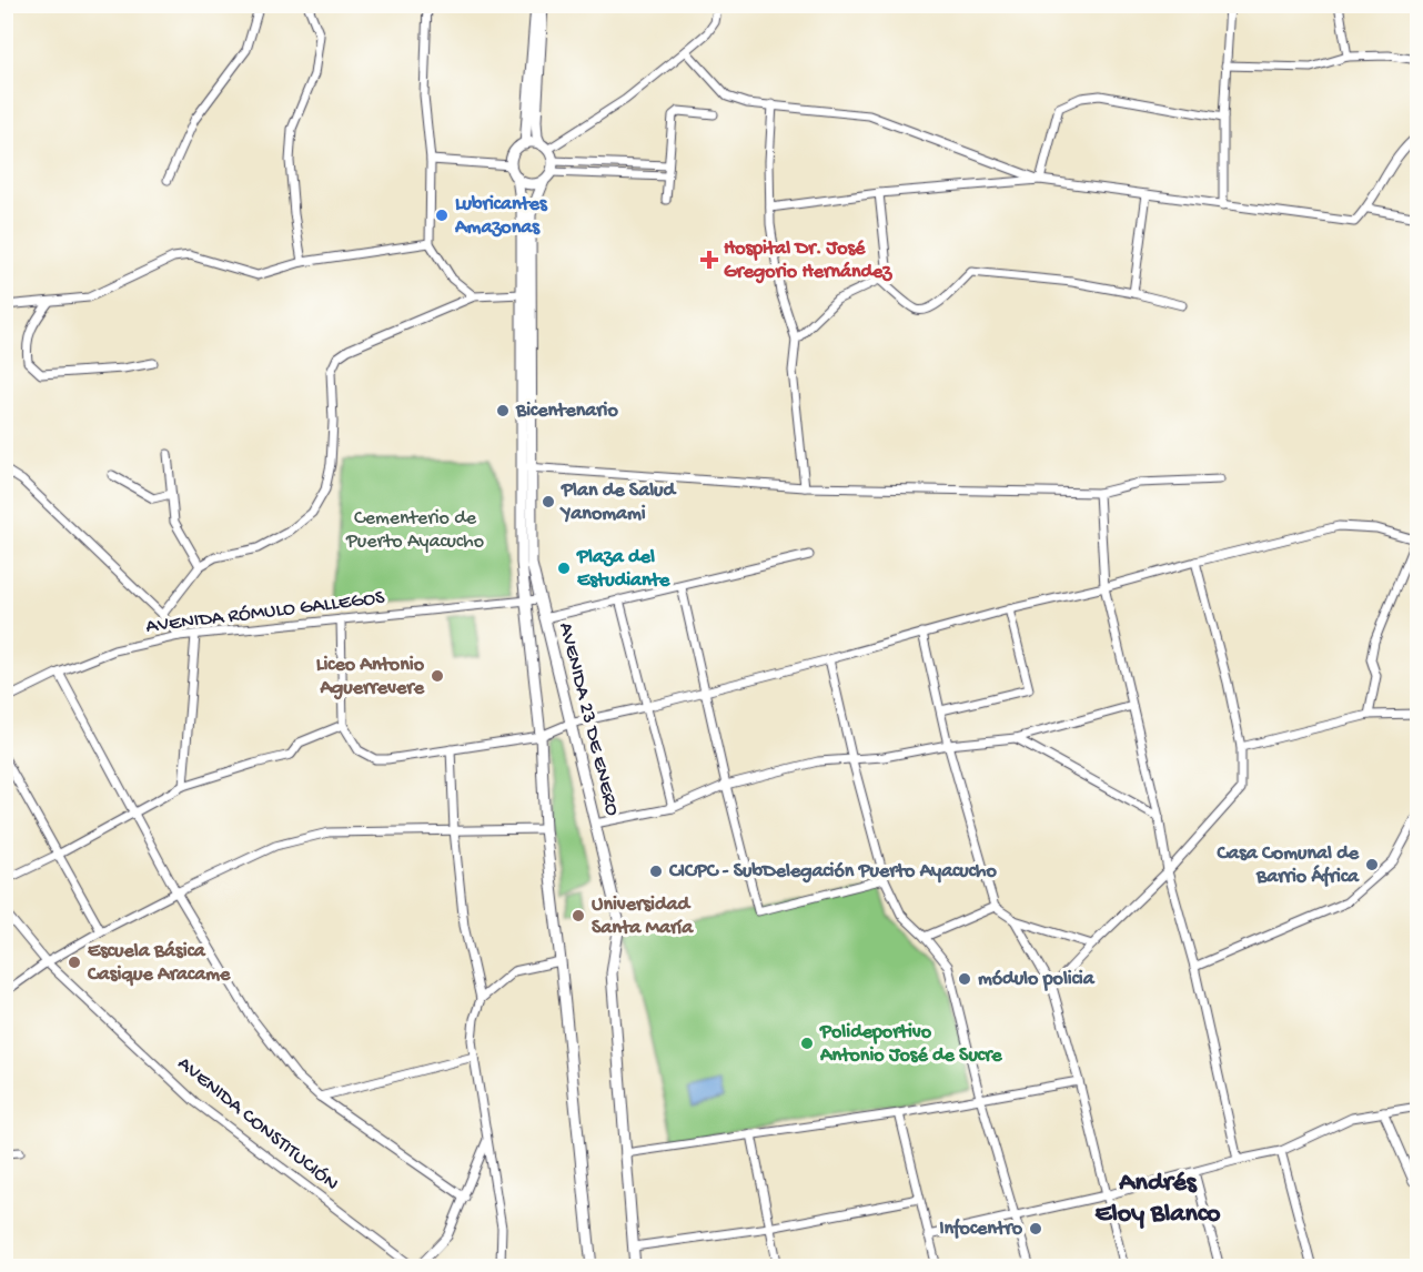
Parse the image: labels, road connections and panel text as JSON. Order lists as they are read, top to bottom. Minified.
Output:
{"streets":{"main road":["AVENIDA 23 DE ENERO"],"street":["AVENIDA RÓMULO GALLEGOS","AVENIDA CONSTITUCIÓN"]},"crossings":[["AVENIDA RÓMULO GALLEGOS","AVENIDA 23 DE ENERO"]],"districts":["Andrés Eloy Blanco"],"parks":["Cementerio de Puerto Ayacucho"],"places":{"other":["Lubricantes Amazonas","Bicentenario","Plan de Salud Yanomami","Plaza del Estudiante","Liceo Antonio Aguerrevere","Casa Comunal de Barrio África","CICPC - SubDelegación Puerto Ayacucho","Universidad Santa María","Escuela Básica Casique Aracame","módulo policia","Polideportivo Antonio José de Sucre","Infocentro"],"health":["Hospital Dr. José Gregorio Hernández"]}}
